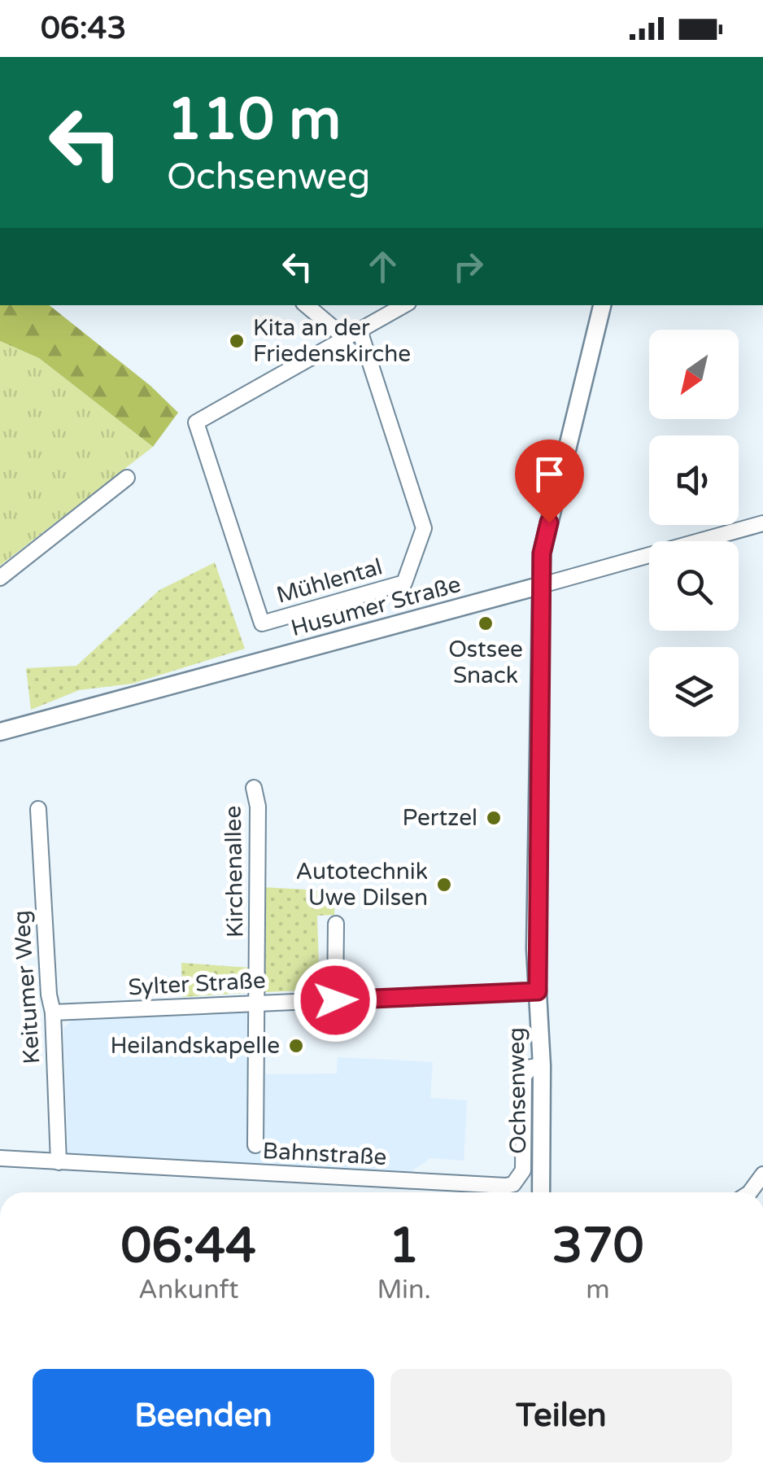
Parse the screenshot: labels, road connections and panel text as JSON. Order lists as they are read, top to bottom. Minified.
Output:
{"streets":{"main road":["Husumer Straße","Ochsenweg"],"street":["Mühlental","Kirchenallee","Sylter Straße","Keitumer Weg","Bahnstraße"]},"crossings":[["Husumer Straße","Ochsenweg"],["Kirchenallee","Sylter Straße"],["Sylter Straße","Keitumer Weg"],["Sylter Straße","Ochsenweg"],["Keitumer Weg","Bahnstraße"],["Ochsenweg","Bahnstraße"]],"places":["Kita an der Friedenskirche","Ostsee Snack","Pertzel","Autotechnik Uwe Dilsen","Heilandskapelle"],"north":"bottom left","page":{"status":"06:43","turn":["110 m","Ochsenweg"],"eta":["06:44","Ankunft","1","Min.","370","m"],"buttons":["Beenden","Teilen"]}}
